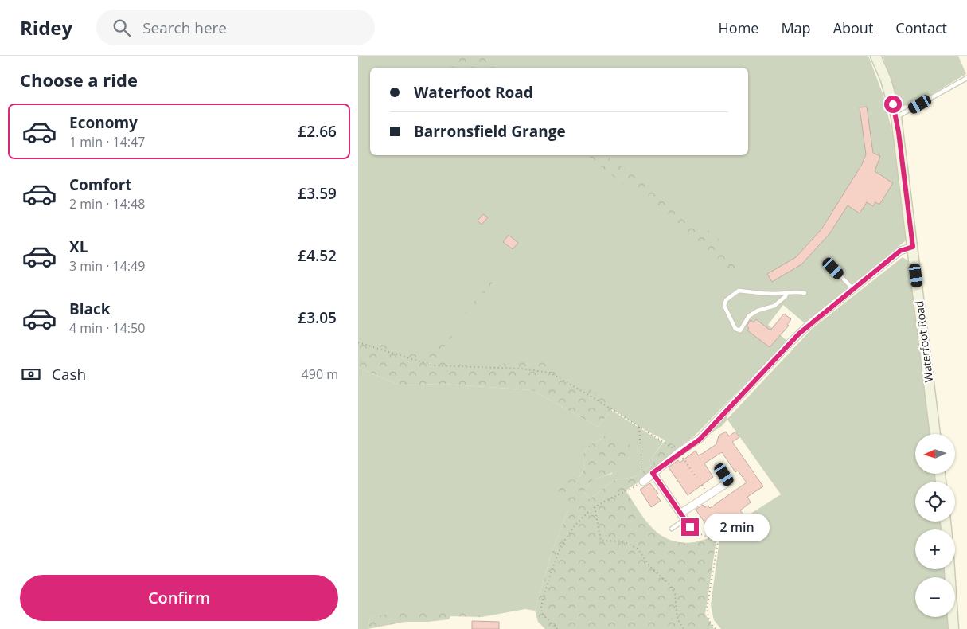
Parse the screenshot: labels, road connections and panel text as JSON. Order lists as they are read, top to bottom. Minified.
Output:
{"streets":{"street":["Waterfoot Road"]},"north":"left","page":{"header":"Ridey","search":"Search here","nav":["Home","Map","About","Contact"],"heading":"Choose a ride","banner":["Waterfoot Road","Barronsfield Grange"],"list":[{"name":"Economy","note":"1 min · 14:47","value":"£2.66"},{"name":"Comfort","note":"2 min · 14:48","value":"£3.59"},{"name":"XL","note":"3 min · 14:49","value":"£4.52"},{"name":"Black","note":"4 min · 14:50","value":"£3.05"}],"pay":["Cash","490 m"],"map_buttons":["+","−"],"bubble":"2 min","buttons":"Confirm"}}
